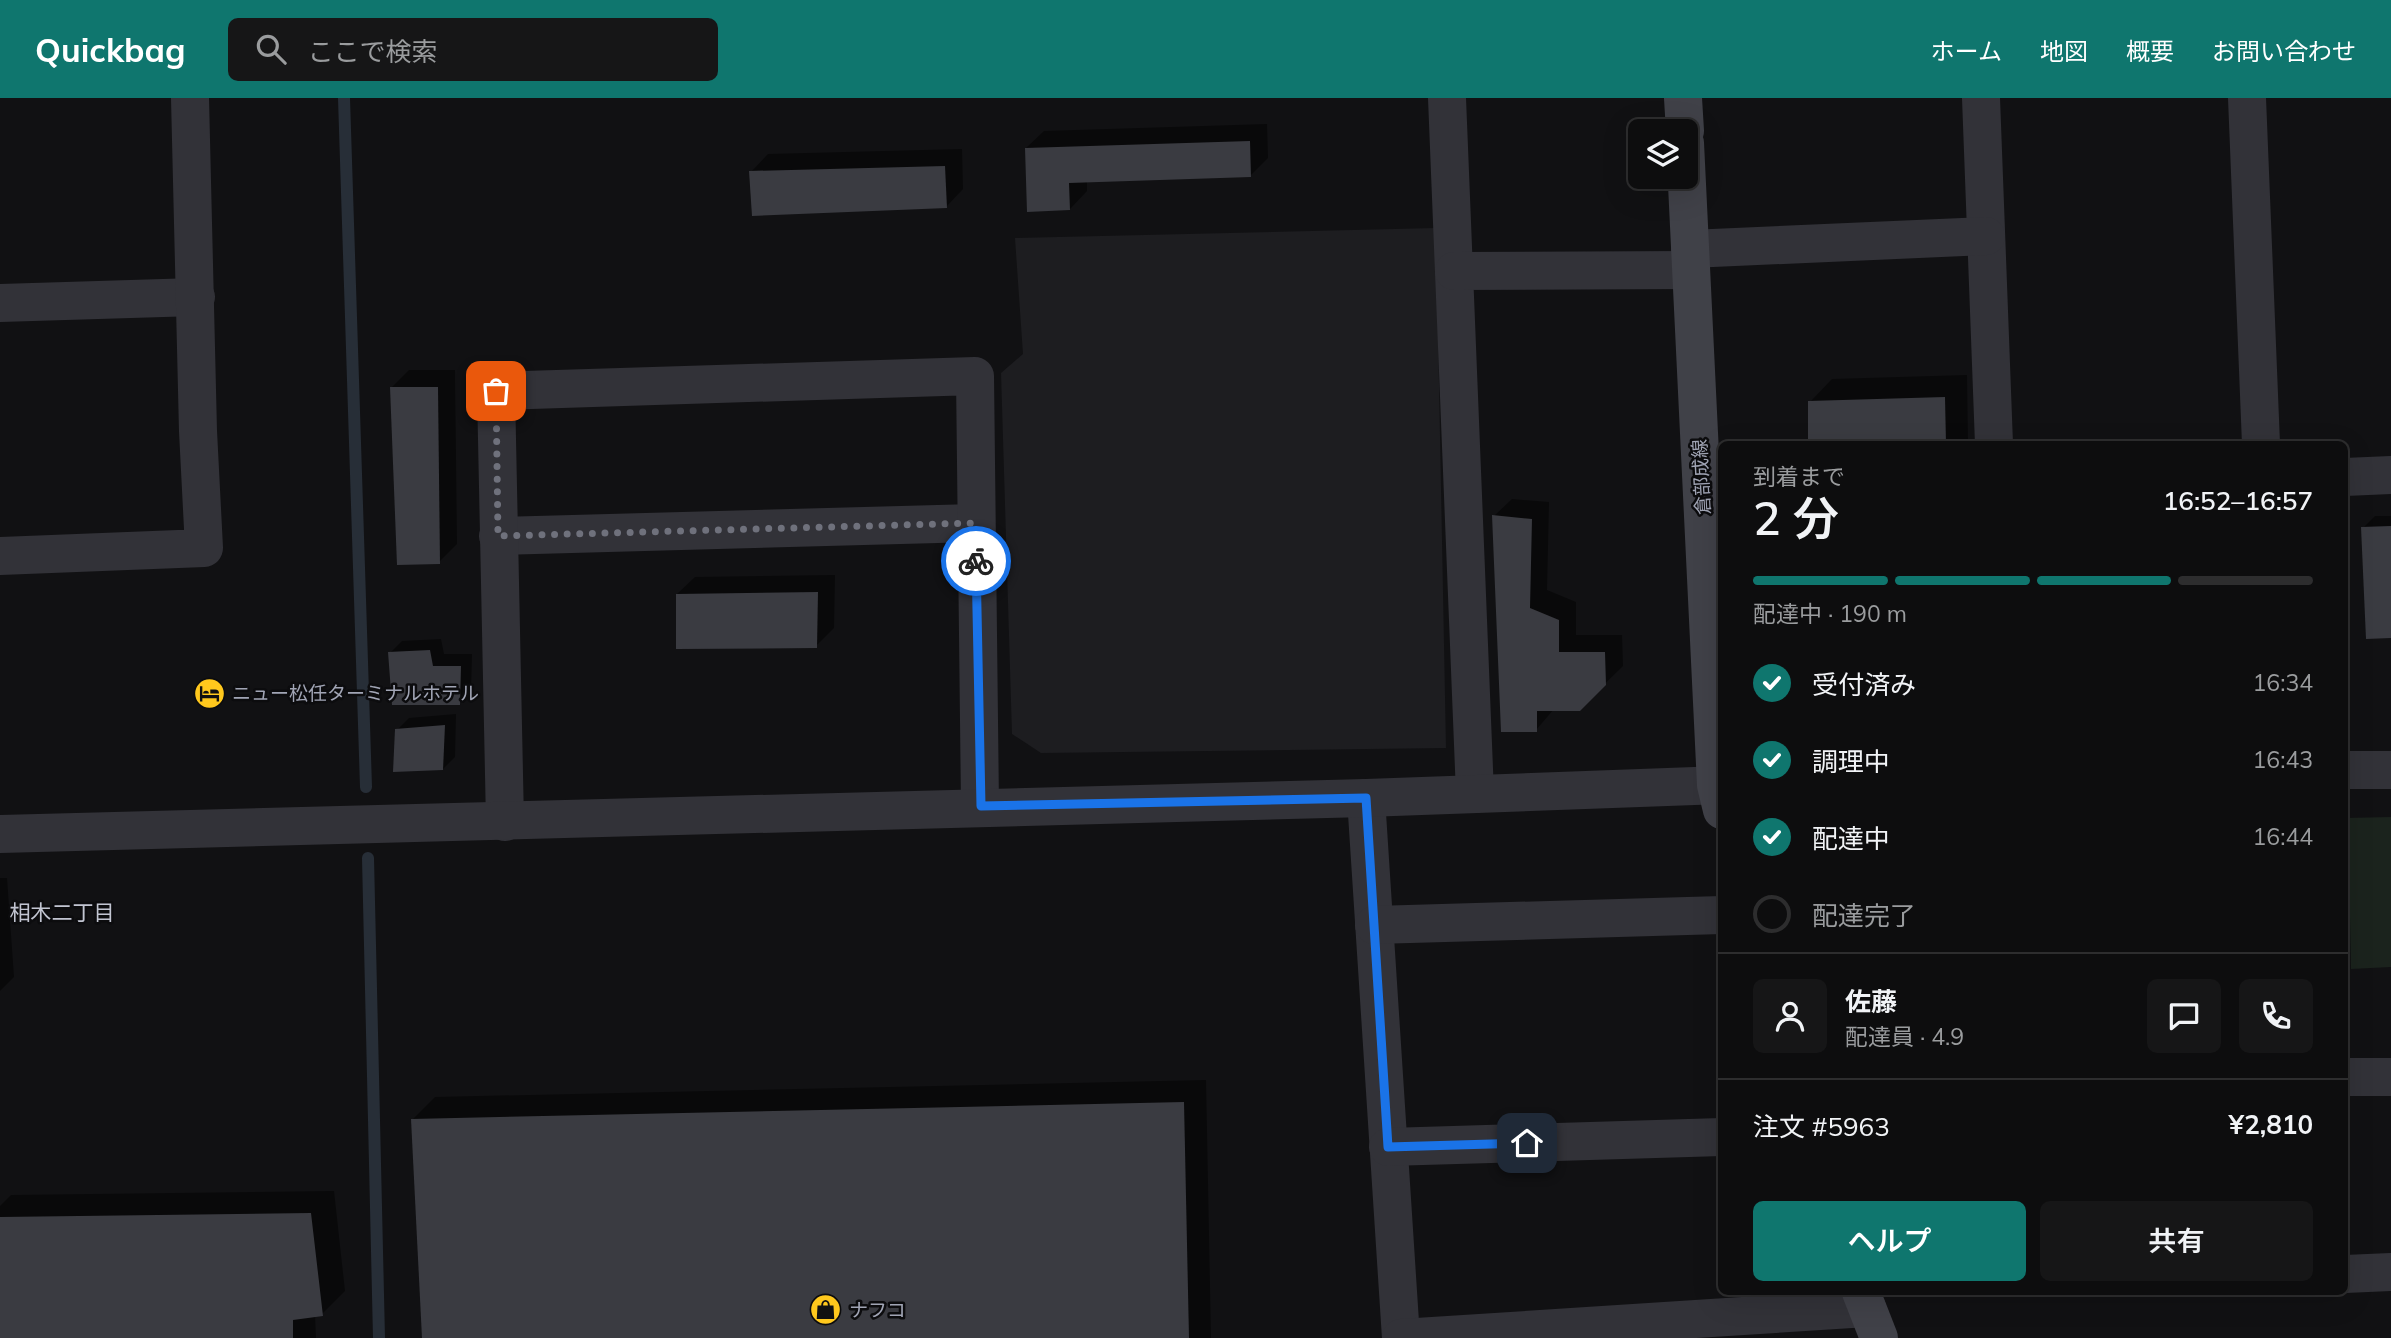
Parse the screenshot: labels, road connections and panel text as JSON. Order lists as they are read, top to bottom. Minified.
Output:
{"streets":{"main road":["倉部成線"]},"districts":["相木二丁目"],"places":{"hotel":["ニュー松任ターミナルホテル"],"shop":["ナフコ"]},"page":{"header":"Quickbag","search":"ここで検索","nav":["ホーム","地図","概要","お問い合わせ"],"heading":["2 分","到着まで","16:52–16:57"],"panel":["佐藤","配達員 · 4.9","注文 #5963","¥2,810"],"bar":"配達中 · 190 m","list":[["受付済み","16:34"],["調理中","16:43"],["配達中","16:44"],"配達完了"],"buttons":["ヘルプ","共有"]}}
